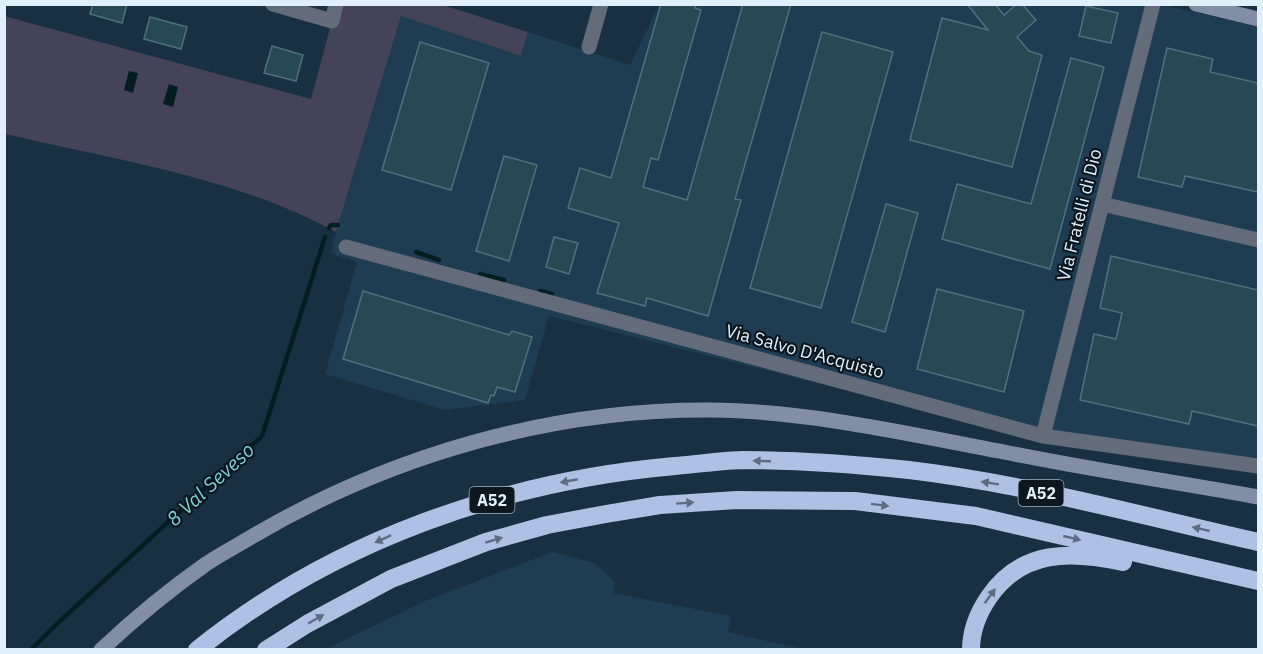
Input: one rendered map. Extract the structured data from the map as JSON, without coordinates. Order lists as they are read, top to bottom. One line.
{"streets":{"highway":["A52"],"street":["Via Fratelli di Dio","Via Salvo D'Acquisto"]},"crossings":[["Via Fratelli di Dio","Via Salvo D'Acquisto"]],"water":["8 Val Seveso"]}
